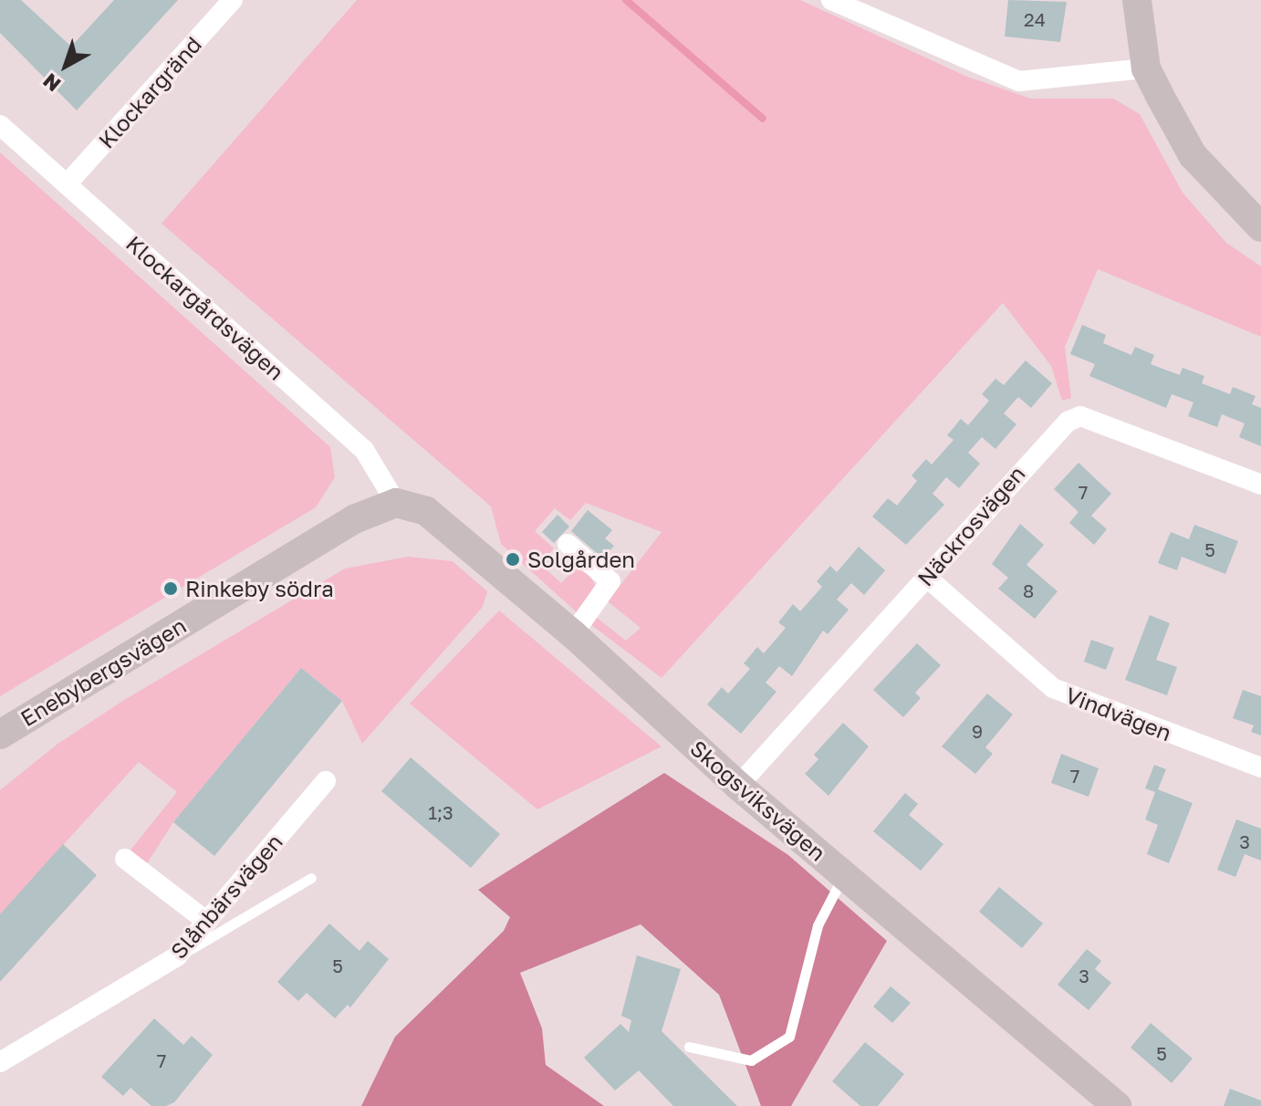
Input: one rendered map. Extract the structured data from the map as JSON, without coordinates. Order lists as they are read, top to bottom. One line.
{"streets":{"street":["Klockargränd","Klockargårdsvägen","Näckrosvägen","Enebybergsvägen","Vindvägen","Skogsviksvägen","Slånbärsvägen"]},"crossings":[["Klockargränd","Klockargårdsvägen"],["Klockargårdsvägen","Enebybergsvägen"],["Klockargårdsvägen","Skogsviksvägen"],["Näckrosvägen","Vindvägen"],["Näckrosvägen","Skogsviksvägen"],["Enebybergsvägen","Skogsviksvägen"]],"places":["Solgården","Rinkeby södra"],"house_numbers":["24","7","5","8","9","7","1;3","3","5","3","5","7"],"north":"bottom left"}
